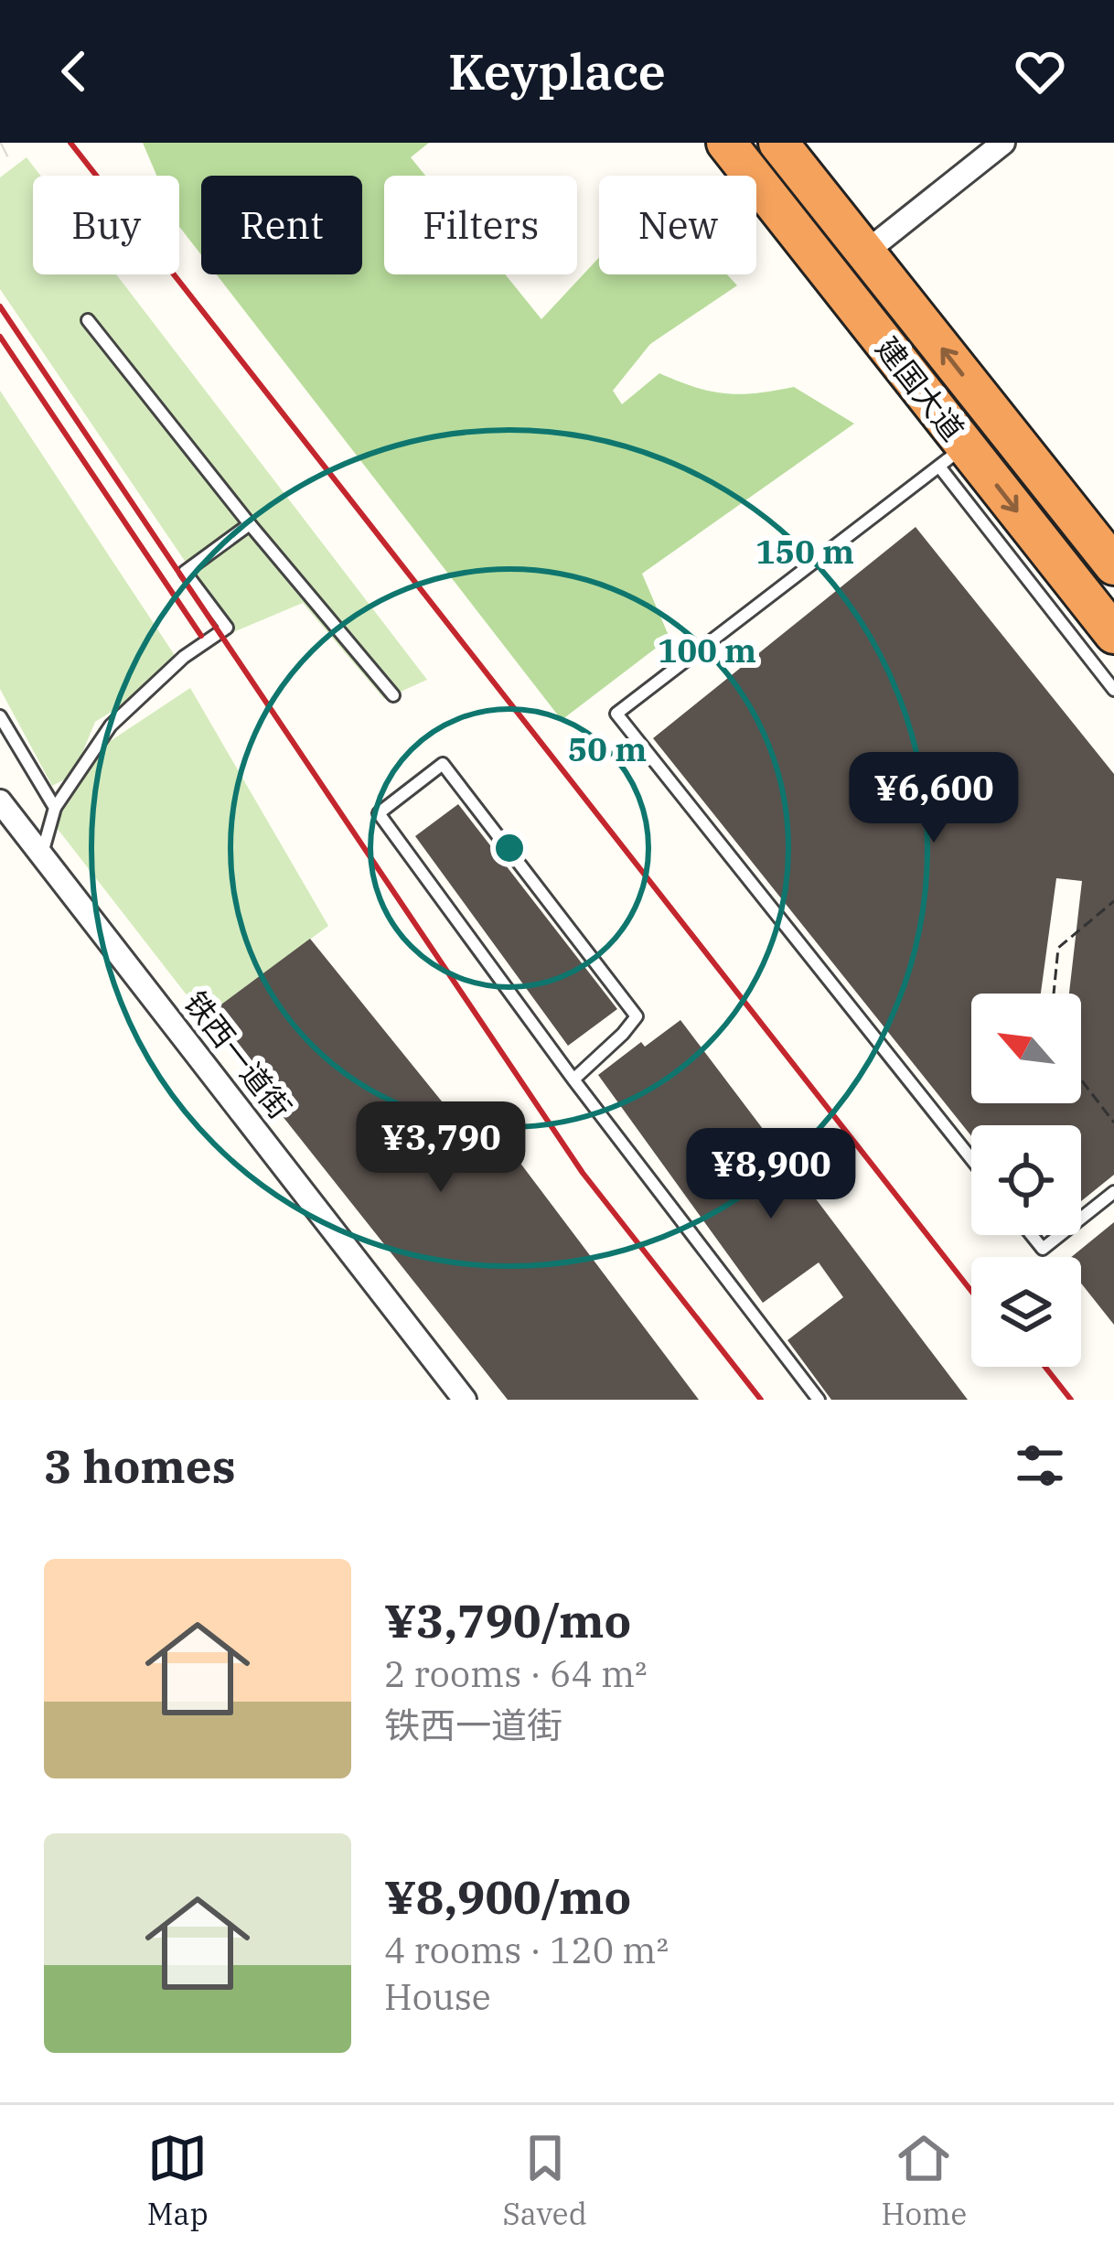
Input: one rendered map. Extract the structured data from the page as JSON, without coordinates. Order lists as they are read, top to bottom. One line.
{"streets":{"highway":["建国大道"],"street":["铁西一道街"]},"north":"top left","page":{"header":"Keyplace","chip":["Buy","Rent","Filters","New"],"price":["¥6,600","¥3,790","¥8,900"],"heading":"3 homes","list":[{"name":"¥3,790/mo","note":"2 rooms · 64 m² · 铁西一道街"},{"name":"¥8,900/mo","note":"4 rooms · 120 m² · House"}],"tabs":["Map","Saved","Home"]},"rings":["150 m","100 m","50 m"]}
